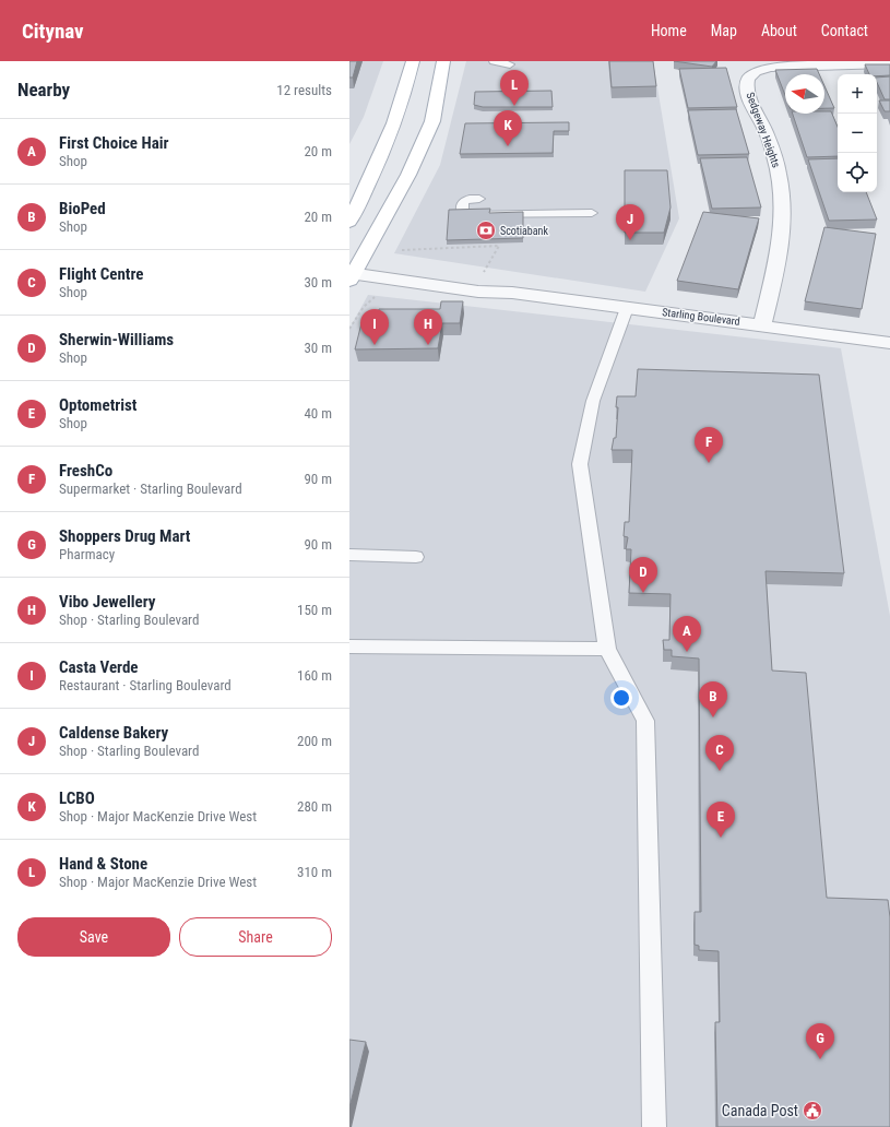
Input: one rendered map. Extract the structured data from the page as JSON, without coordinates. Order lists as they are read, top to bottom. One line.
{"streets":{"street":["Sedgeway Heights","Starling Boulevard"]},"crossings":[["Sedgeway Heights","Starling Boulevard"]],"places":{"bank":["Scotiabank"],"public building":["Canada Post"]},"north":"left","page":{"header":"Citynav","nav":["Home","Map","About","Contact"],"heading":["Nearby","12 results"],"pins":["L","K","J","H","I","F","D","A","B","C","E","G"],"map_buttons":["+","−"],"list":[{"mark":"A","name":"First Choice Hair","note":"Shop","value":"20 m"},{"mark":"B","name":"BioPed","note":"Shop","value":"20 m"},{"mark":"C","name":"Flight Centre","note":"Shop","value":"30 m"},{"mark":"D","name":"Sherwin-Williams","note":"Shop","value":"30 m"},{"mark":"E","name":"Optometrist","note":"Shop","value":"40 m"},{"mark":"F","name":"FreshCo","note":"Supermarket · Starling Boulevard","value":"90 m"},{"mark":"G","name":"Shoppers Drug Mart","note":"Pharmacy","value":"90 m"},{"mark":"H","name":"Vibo Jewellery","note":"Shop · Starling Boulevard","value":"150 m"},{"mark":"I","name":"Casta Verde","note":"Restaurant · Starling Boulevard","value":"160 m"},{"mark":"J","name":"Caldense Bakery","note":"Shop · Starling Boulevard","value":"200 m"},{"mark":"K","name":"LCBO","note":"Shop · Major MacKenzie Drive West","value":"280 m"},{"mark":"L","name":"Hand & Stone","note":"Shop · Major MacKenzie Drive West","value":"310 m"}],"buttons":["Save","Share"]}}
